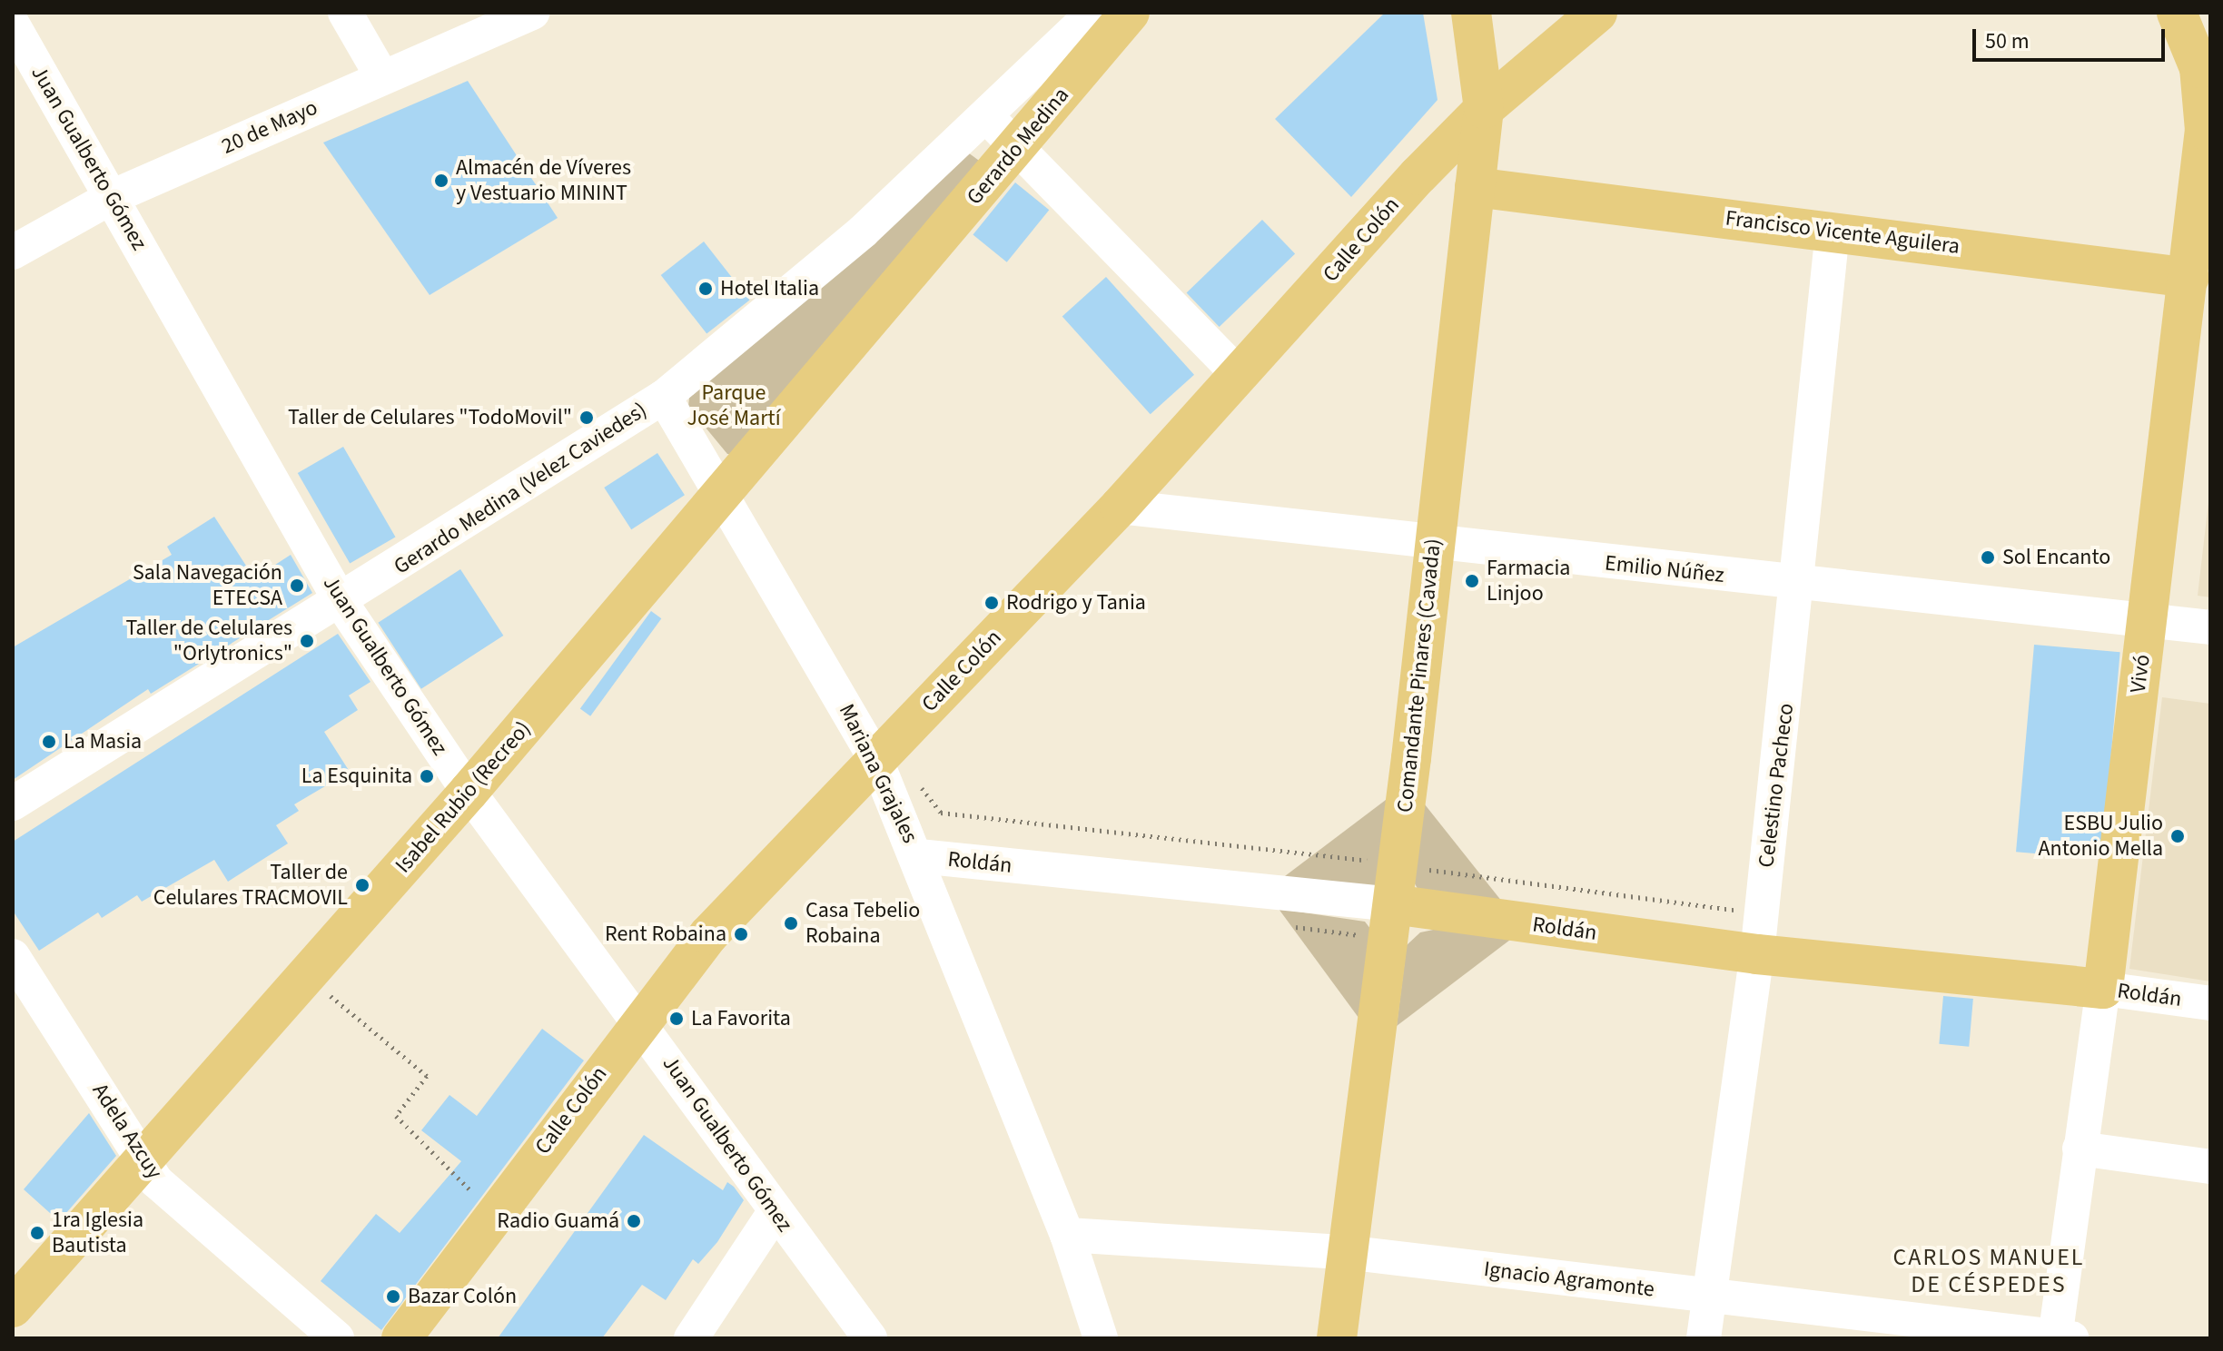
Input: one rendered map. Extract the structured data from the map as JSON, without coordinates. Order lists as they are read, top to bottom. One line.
{"streets":{"main road":["Gerardo Medina","Francisco Vicente Aguilera","Calle Colón","Vivó","Comandante Pinares (Cavada)","Isabel Rubio (Recreo)","Roldán"],"street":["20 de Mayo","Juan Gualberto Gómez","Gerardo Medina (Velez Caviedes)","Emilio Núñez","Mariana Grajales","Celestino Pacheco","Adela Azcuy","Ignacio Agramonte"]},"crossings":[["20 de Mayo","Juan Gualberto Gómez"],["Gerardo Medina","Gerardo Medina (Velez Caviedes)"],["Gerardo Medina","Isabel Rubio (Recreo)"],["Juan Gualberto Gómez","Calle Colón"],["Juan Gualberto Gómez","Gerardo Medina (Velez Caviedes)"],["Juan Gualberto Gómez","Isabel Rubio (Recreo)"],["Francisco Vicente Aguilera","Vivó"],["Francisco Vicente Aguilera","Comandante Pinares (Cavada)"],["Francisco Vicente Aguilera","Celestino Pacheco"],["Calle Colón","Emilio Núñez"],["Calle Colón","Comandante Pinares (Cavada)"],["Calle Colón","Mariana Grajales"],["Gerardo Medina (Velez Caviedes)","Mariana Grajales"],["Emilio Núñez","Vivó"],["Emilio Núñez","Comandante Pinares (Cavada)"],["Emilio Núñez","Celestino Pacheco"],["Vivó","Roldán"],["Vivó","Ignacio Agramonte"],["Comandante Pinares (Cavada)","Roldán"],["Comandante Pinares (Cavada)","Ignacio Agramonte"],["Mariana Grajales","Isabel Rubio (Recreo)"],["Mariana Grajales","Roldán"],["Mariana Grajales","Ignacio Agramonte"],["Celestino Pacheco","Roldán"],["Celestino Pacheco","Ignacio Agramonte"],["Isabel Rubio (Recreo)","Adela Azcuy"]],"districts":["CARLOS MANUEL DE CÉSPEDES"],"parks":["Parque José Martí"],"places":["Almacén de Víveres y Vestuario MININT","Hotel Italia","Taller de Celulares \"TodoMovil\"","Sol Encanto","Farmacia Linjoo","Sala Navegación ETECSA","Rodrigo y Tania","Taller de Celulares \"Orlytronics\"","La Masia","La Esquinita","ESBU Julio Antonio Mella","Taller de Celulares TRACMOVIL","Casa Tebelio Robaina","Rent Robaina","La Favorita","Radio Guamá","1ra Iglesia Bautista","Bazar Colón"],"scale_bar":"50 m"}
